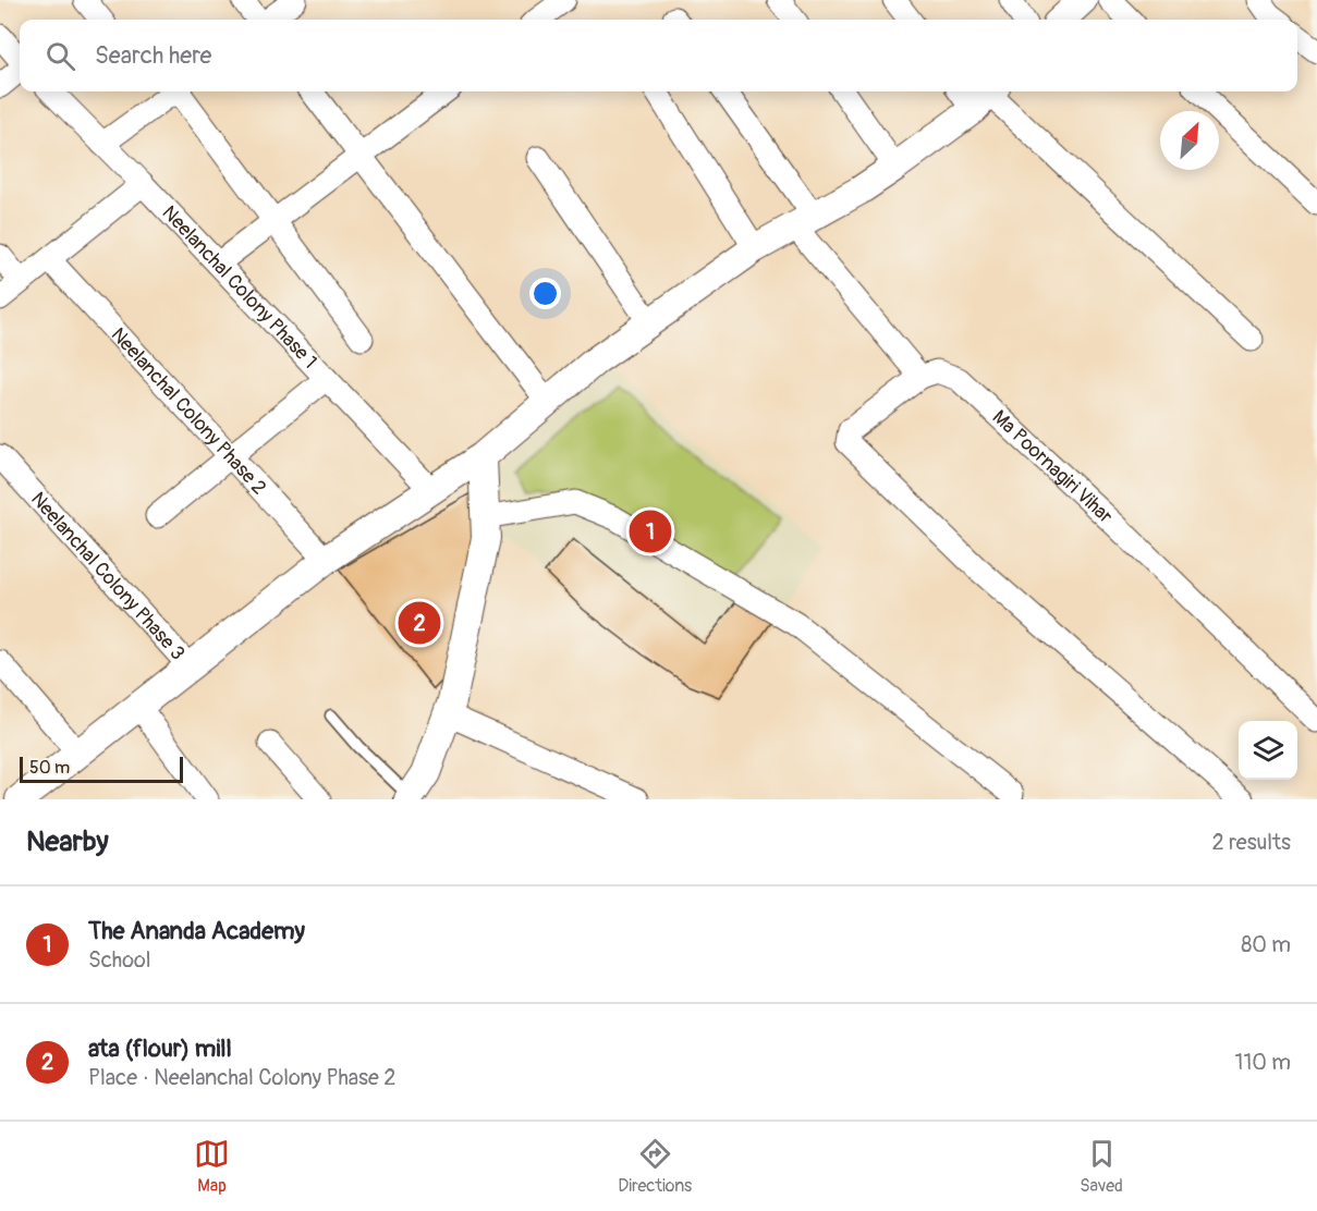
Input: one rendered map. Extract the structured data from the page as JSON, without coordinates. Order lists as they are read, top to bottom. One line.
{"streets":{"street":["Neelanchal Colony Phase 1","Neelanchal Colony Phase 2","Ma Poornagiri Vihar","Neelanchal Colony Phase 3"]},"scale_bar":"50 m","north":"top right","page":{"search":"Search here","pins":["1","2"],"scale":"50 m","heading":["Nearby","2 results"],"list":[{"mark":"1","name":"The Ananda Academy","note":"School","value":"80 m"},{"mark":"2","name":"ata (flour) mill","note":"Place · Neelanchal Colony Phase 2","value":"110 m"}],"nav":["Map","Directions","Saved"]}}
